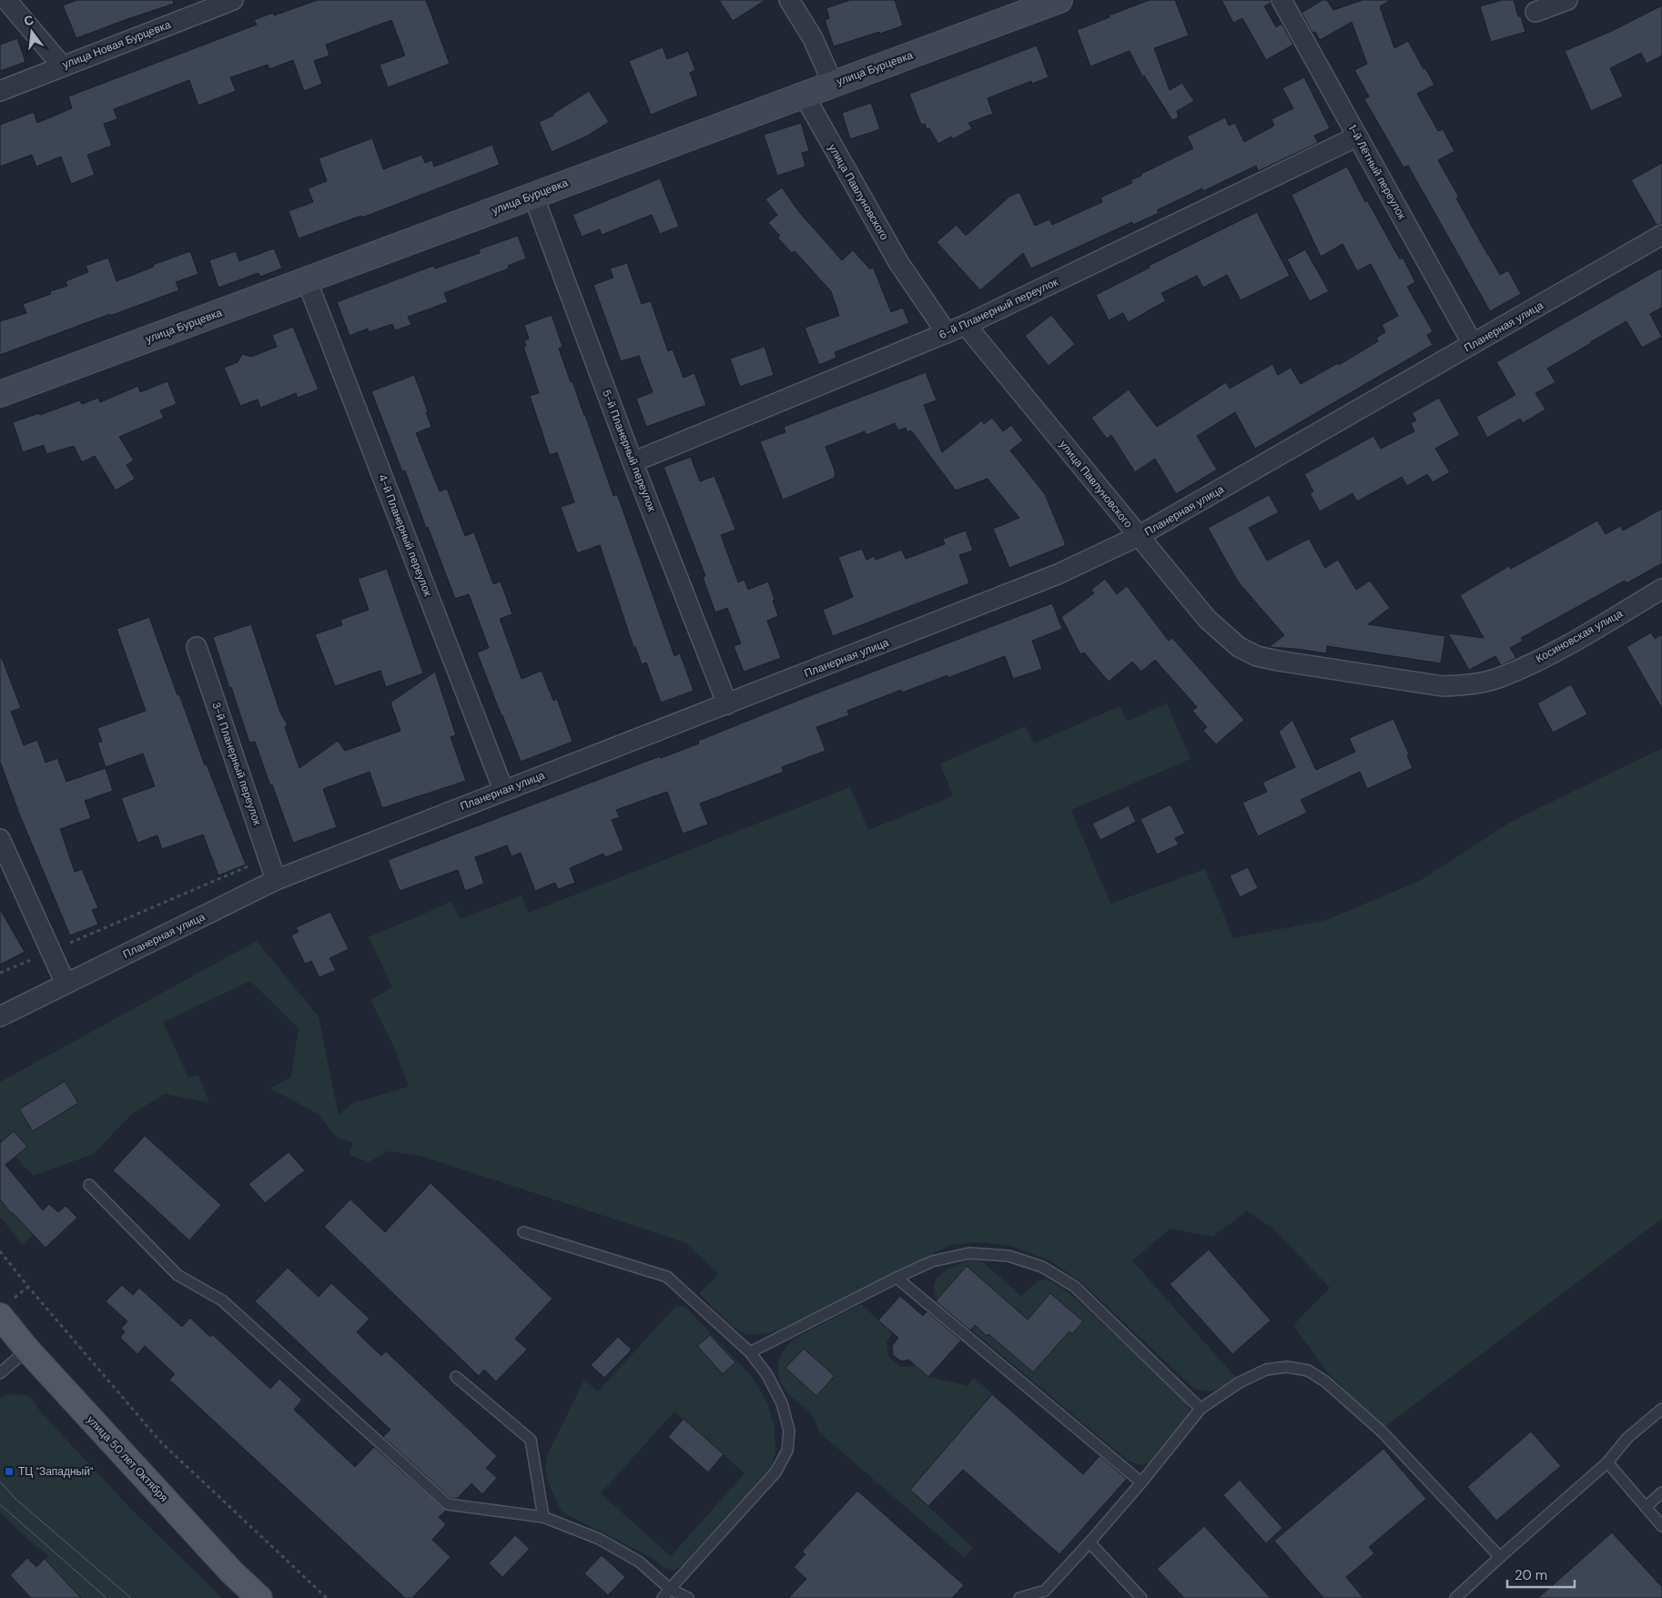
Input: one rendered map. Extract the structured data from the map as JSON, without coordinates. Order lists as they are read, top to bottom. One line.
{"streets":{"main road":["улица 50 лет Октября"],"street":["улица Новая Бурцевка","улица Бурцевка","1-й Лётный переулок","улица Павлуновского","6-й Планерный переулок","Планерная улица","5-й Планерный переулок","4-й Планерный переулок","Косиновская улица","3-й Планерный переулок"]},"crossings":[["улица Бурцевка","улица Павлуновского"],["улица Бурцевка","5-й Планерный переулок"],["улица Бурцевка","4-й Планерный переулок"],["1-й Лётный переулок","6-й Планерный переулок"],["1-й Лётный переулок","Планерная улица"],["улица Павлуновского","6-й Планерный переулок"],["улица Павлуновского","Планерная улица"],["улица Павлуновского","Косиновская улица"],["6-й Планерный переулок","5-й Планерный переулок"],["Планерная улица","5-й Планерный переулок"],["Планерная улица","4-й Планерный переулок"],["Планерная улица","3-й Планерный переулок"]],"places":{"transit":["ТЦ \"Западный\""]},"scale_bar":"20 m","north":"top"}
